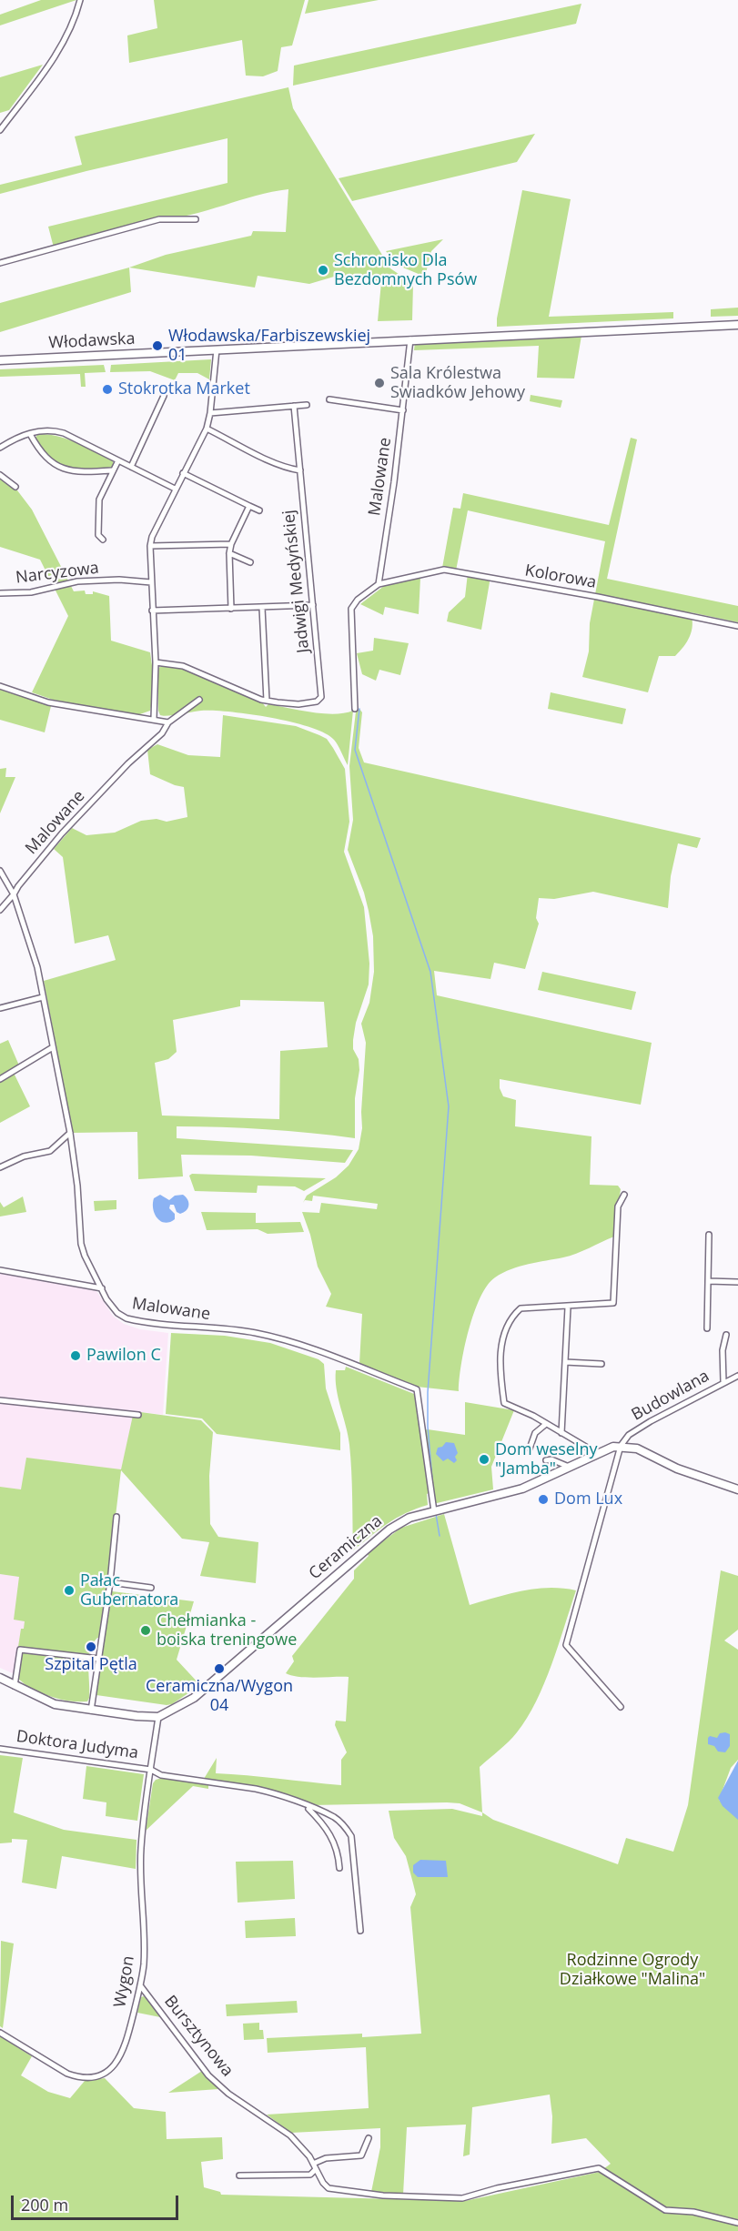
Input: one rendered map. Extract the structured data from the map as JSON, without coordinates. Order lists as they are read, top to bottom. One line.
{"streets":{"street":["Włodawska","Malowane","Narcyzowa","Kolorowa","Jadwigi Medyńskiej","Budowlana","Ceramiczna","Doktora Judyma","Wygon","Bursztynowa"]},"crossings":[["Włodawska","Malowane"],["Malowane","Kolorowa"],["Malowane","Ceramiczna"],["Budowlana","Ceramiczna"],["Ceramiczna","Wygon"],["Doktora Judyma","Wygon"],["Wygon","Bursztynowa"]],"parks":["Rodzinne Ogrody Działkowe \"Malina\""],"places":["Schronisko Dla Bezdomnych Psów","Włodawska/Farbiszewskiej 01","Sala Królestwa Swiadków Jehowy","Stokrotka Market","Pawilon C","Dom weselny \"Jamba\"","Dom Lux","Pałac Gubernatora","Chełmianka - boiska treningowe","Szpital Pętla","Ceramiczna/Wygon 04"],"scale_bar":"200 m"}
